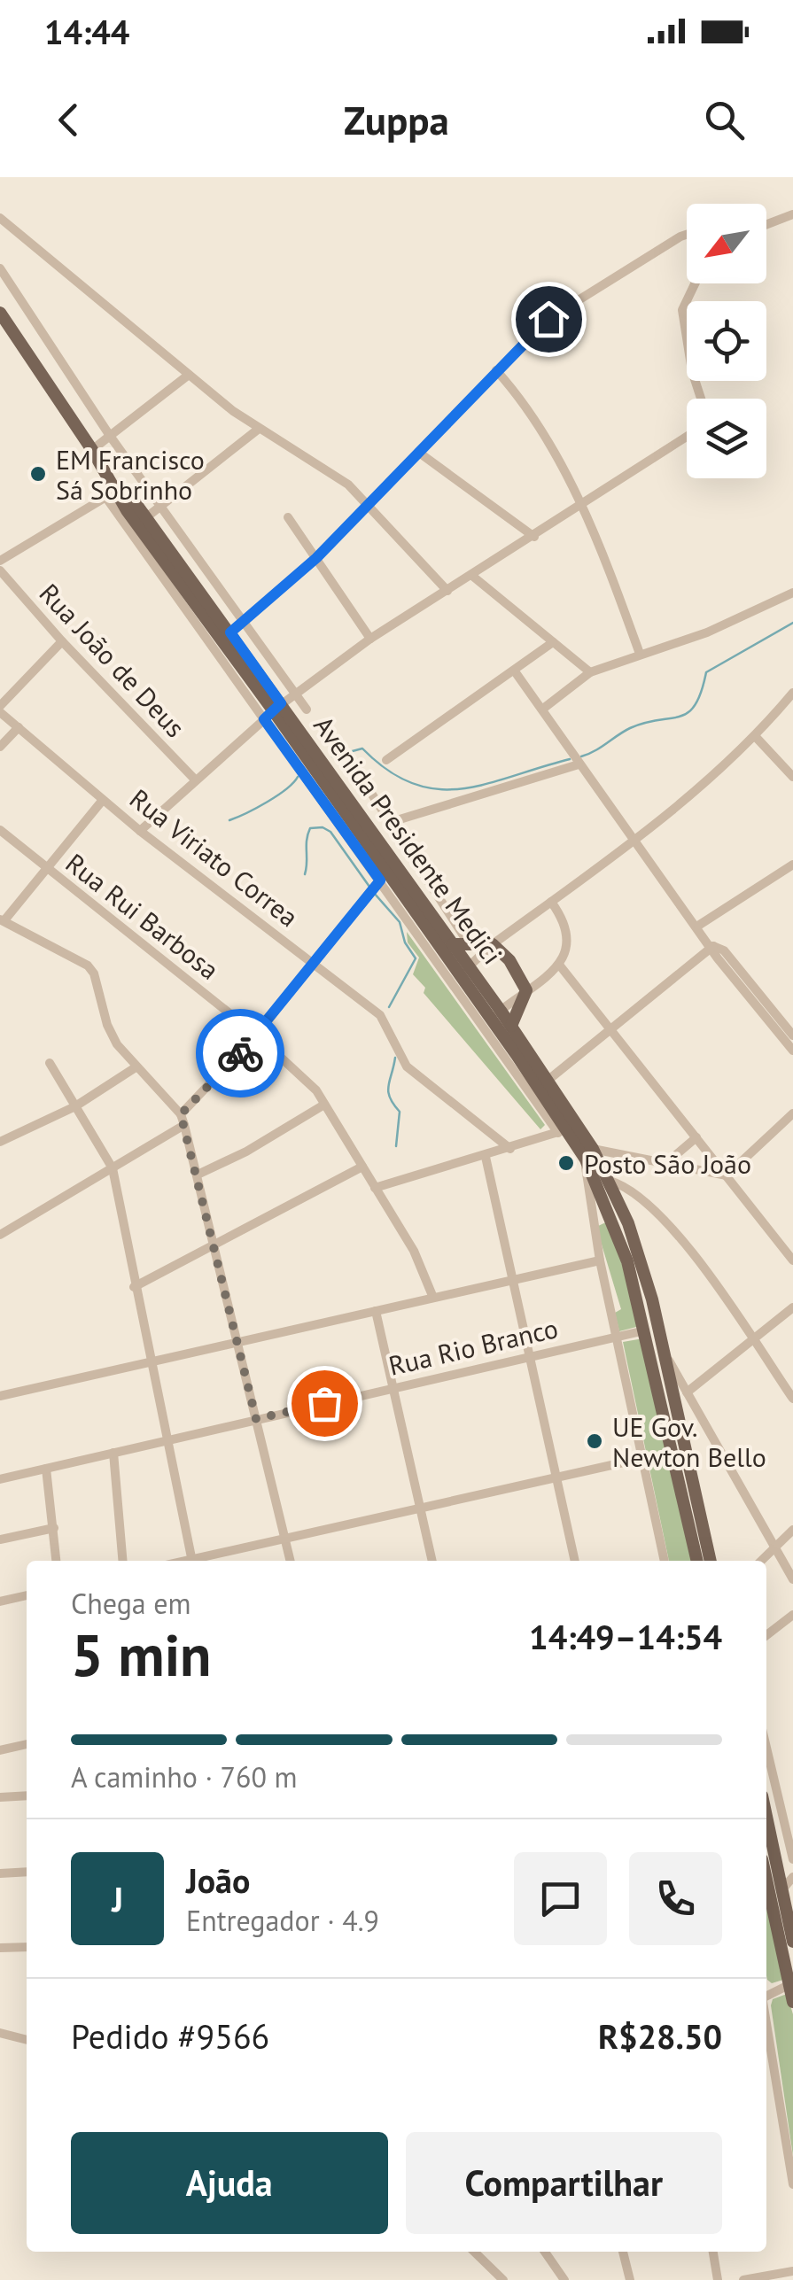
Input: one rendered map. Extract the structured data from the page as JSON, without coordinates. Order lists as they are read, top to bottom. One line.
{"streets":{"main road":["Avenida Presidente Medici"],"street":["Rua João de Deus","Rua Viriato Correa","Rua Rui Barbosa","Rua Rio Branco"]},"crossings":[["Avenida Presidente Medici","Rua Rio Branco"]],"places":["EM Francisco Sá Sobrinho","Posto São João","UE Gov. Newton Bello"],"north":"bottom left","page":{"status":"14:44","header":"Zuppa","heading":["5 min","Chega em","14:49–14:54"],"panel":["João","Entregador · 4.9","Pedido #9566","R$28.50"],"bar":"A caminho · 760 m","round":"J","buttons":["Ajuda","Compartilhar"]}}
